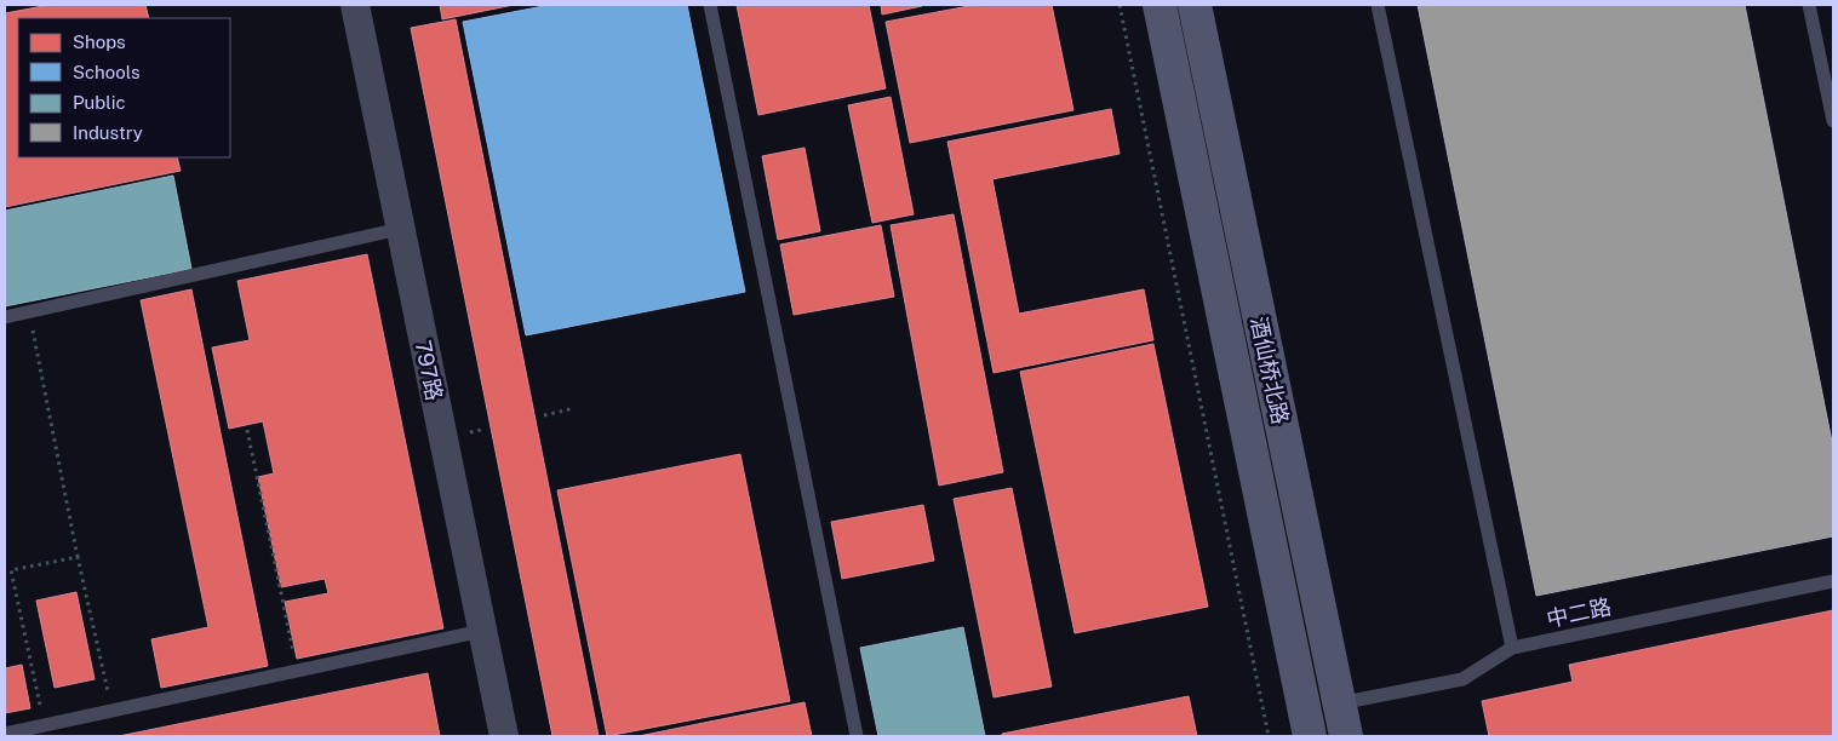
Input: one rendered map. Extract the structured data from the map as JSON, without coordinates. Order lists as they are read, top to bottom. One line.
{"streets":{"street":["797路","酒仙桥北路"],"lane":["中二路"]},"crossings":[["酒仙桥北路","中二路"]],"legend":["Shops","Schools","Public","Industry"]}
